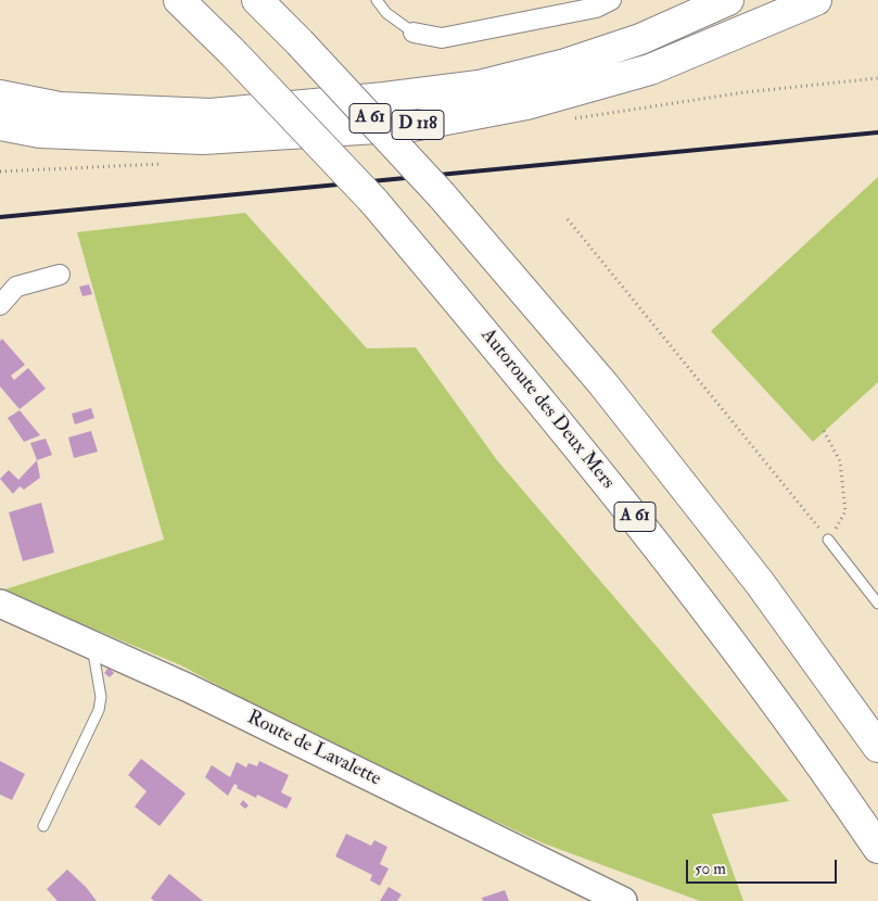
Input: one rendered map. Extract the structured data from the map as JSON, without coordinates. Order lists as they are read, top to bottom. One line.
{"streets":{"main road":["A 61","D 118","Autoroute des Deux Mers","Route de Lavalette"]},"scale_bar":"50 m"}
